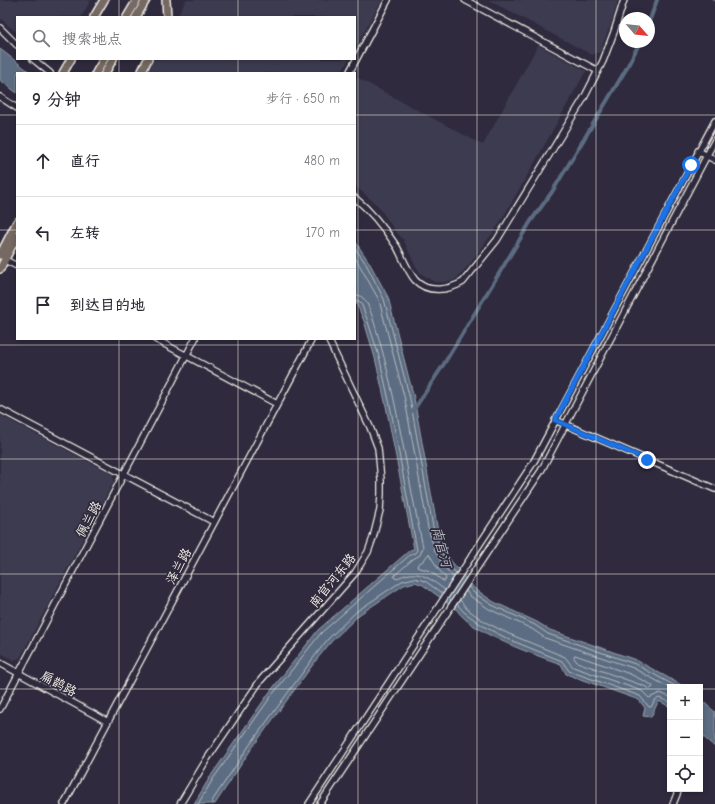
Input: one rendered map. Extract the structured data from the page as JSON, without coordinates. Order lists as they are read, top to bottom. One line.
{"streets":{"street":["佩兰路","泽兰路","南官河东路","扁鹊路"]},"crossings":[["佩兰路","扁鹊路"],["泽兰路","扁鹊路"]],"water":["南官河"],"north":"bottom right","page":{"search":"搜索地点","heading":["9 分钟","步行 · 650 m"],"list":[["直行","480 m"],["左转","170 m"],"到达目的地"],"map_buttons":["+","−"]}}
